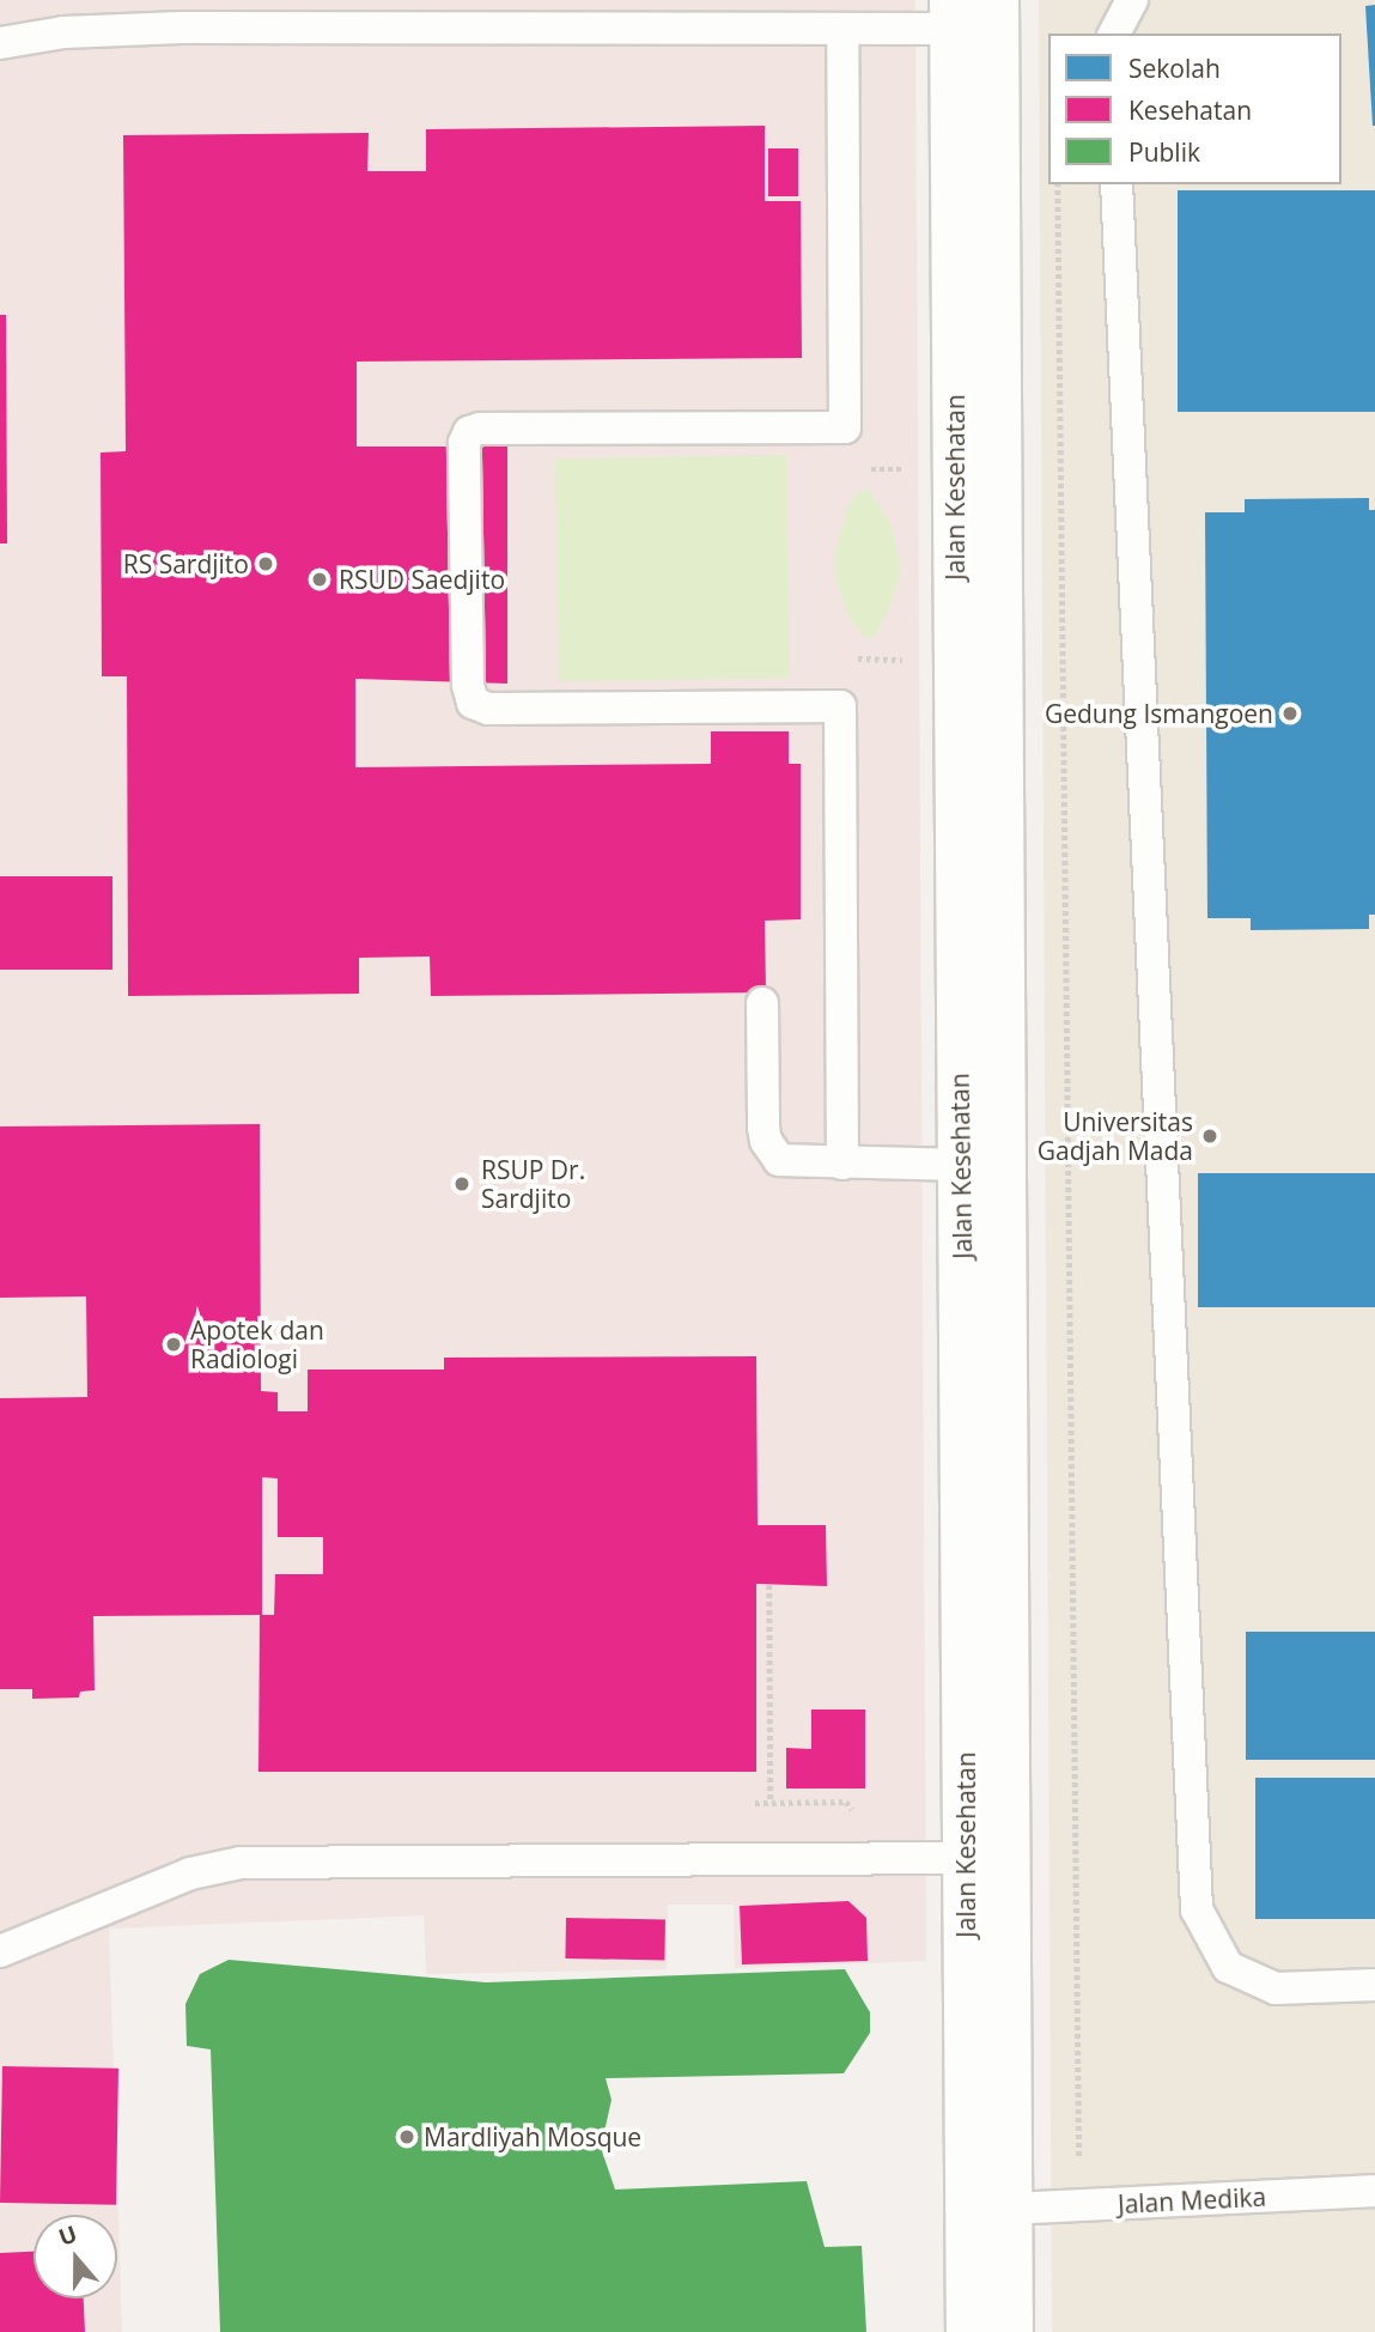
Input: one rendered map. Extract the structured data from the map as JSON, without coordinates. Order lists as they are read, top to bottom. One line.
{"streets":{"street":["Jalan Kesehatan"],"lane":["Jalan Medika"]},"crossings":[["Jalan Kesehatan","Jalan Medika"]],"places":["RS Sardjito","RSUD Saedjito","Gedung Ismangoen","Universitas Gadjah Mada","RSUP Dr. Sardjito","Apotek dan Radiologi","Mardliyah Mosque"],"legend":["Sekolah","Kesehatan","Publik"],"north":"top"}
